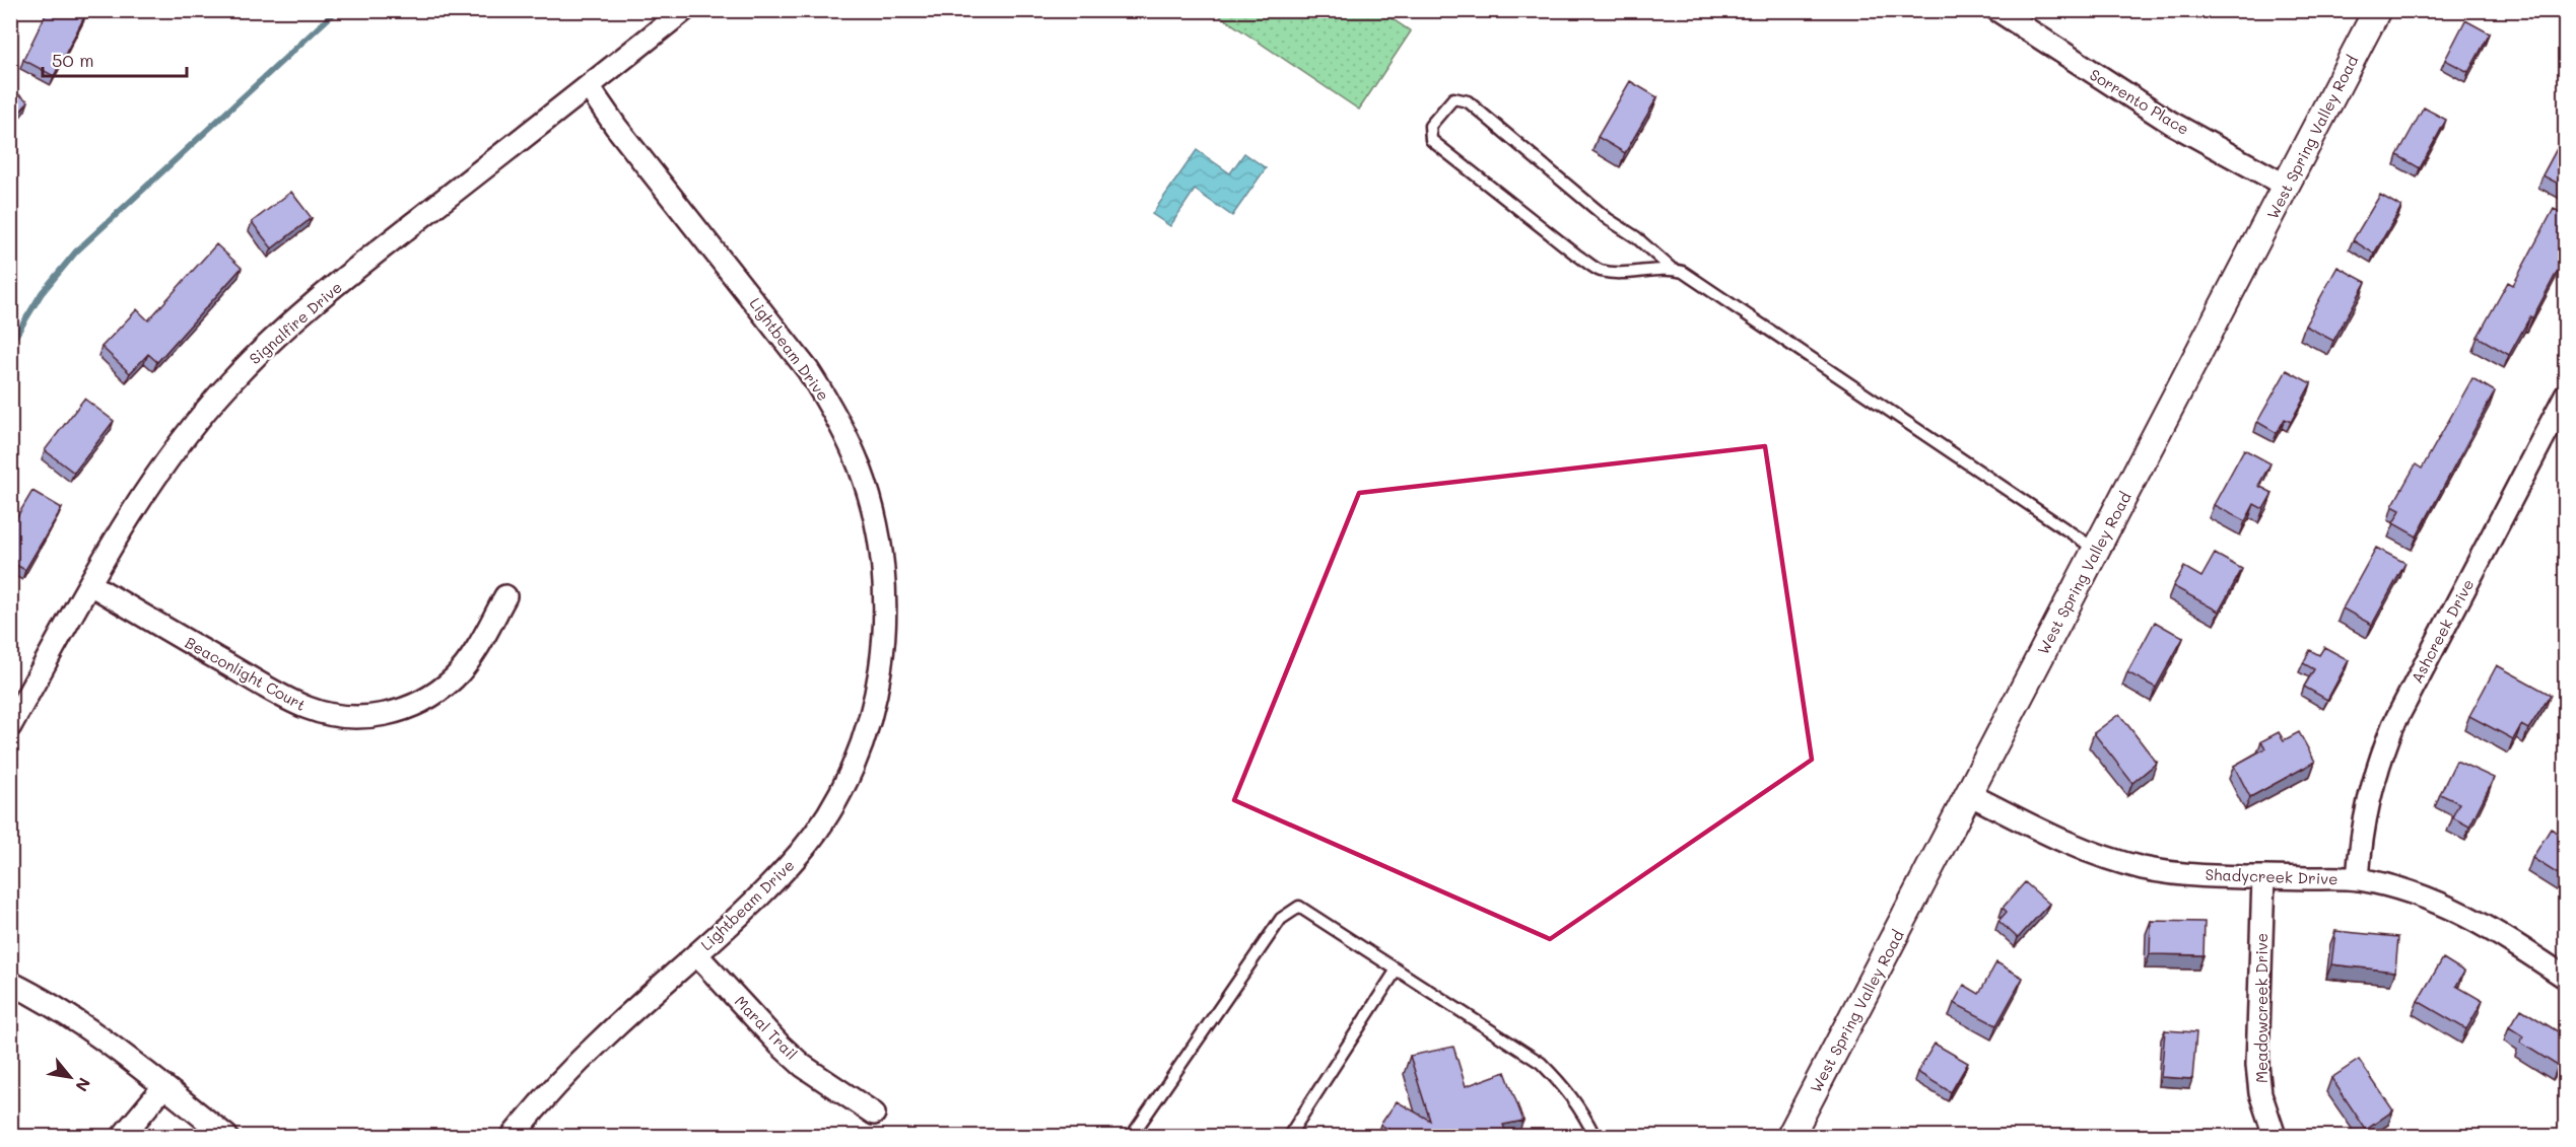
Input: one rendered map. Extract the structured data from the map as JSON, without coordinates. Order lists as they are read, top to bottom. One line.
{"streets":{"street":["Sorrento Place","West Spring Valley Road","Signalfire Drive","Lightbeam Drive","Ashcreek Drive","Beaconlight Court","Shadycreek Drive","Meadowcreek Drive","Maral Trail"]},"crossings":[["Sorrento Place","West Spring Valley Road"],["West Spring Valley Road","Shadycreek Drive"],["Signalfire Drive","Lightbeam Drive"],["Signalfire Drive","Beaconlight Court"],["Lightbeam Drive","Maral Trail"],["Ashcreek Drive","Shadycreek Drive"],["Shadycreek Drive","Meadowcreek Drive"]],"scale_bar":"50 m","north":"bottom right"}
